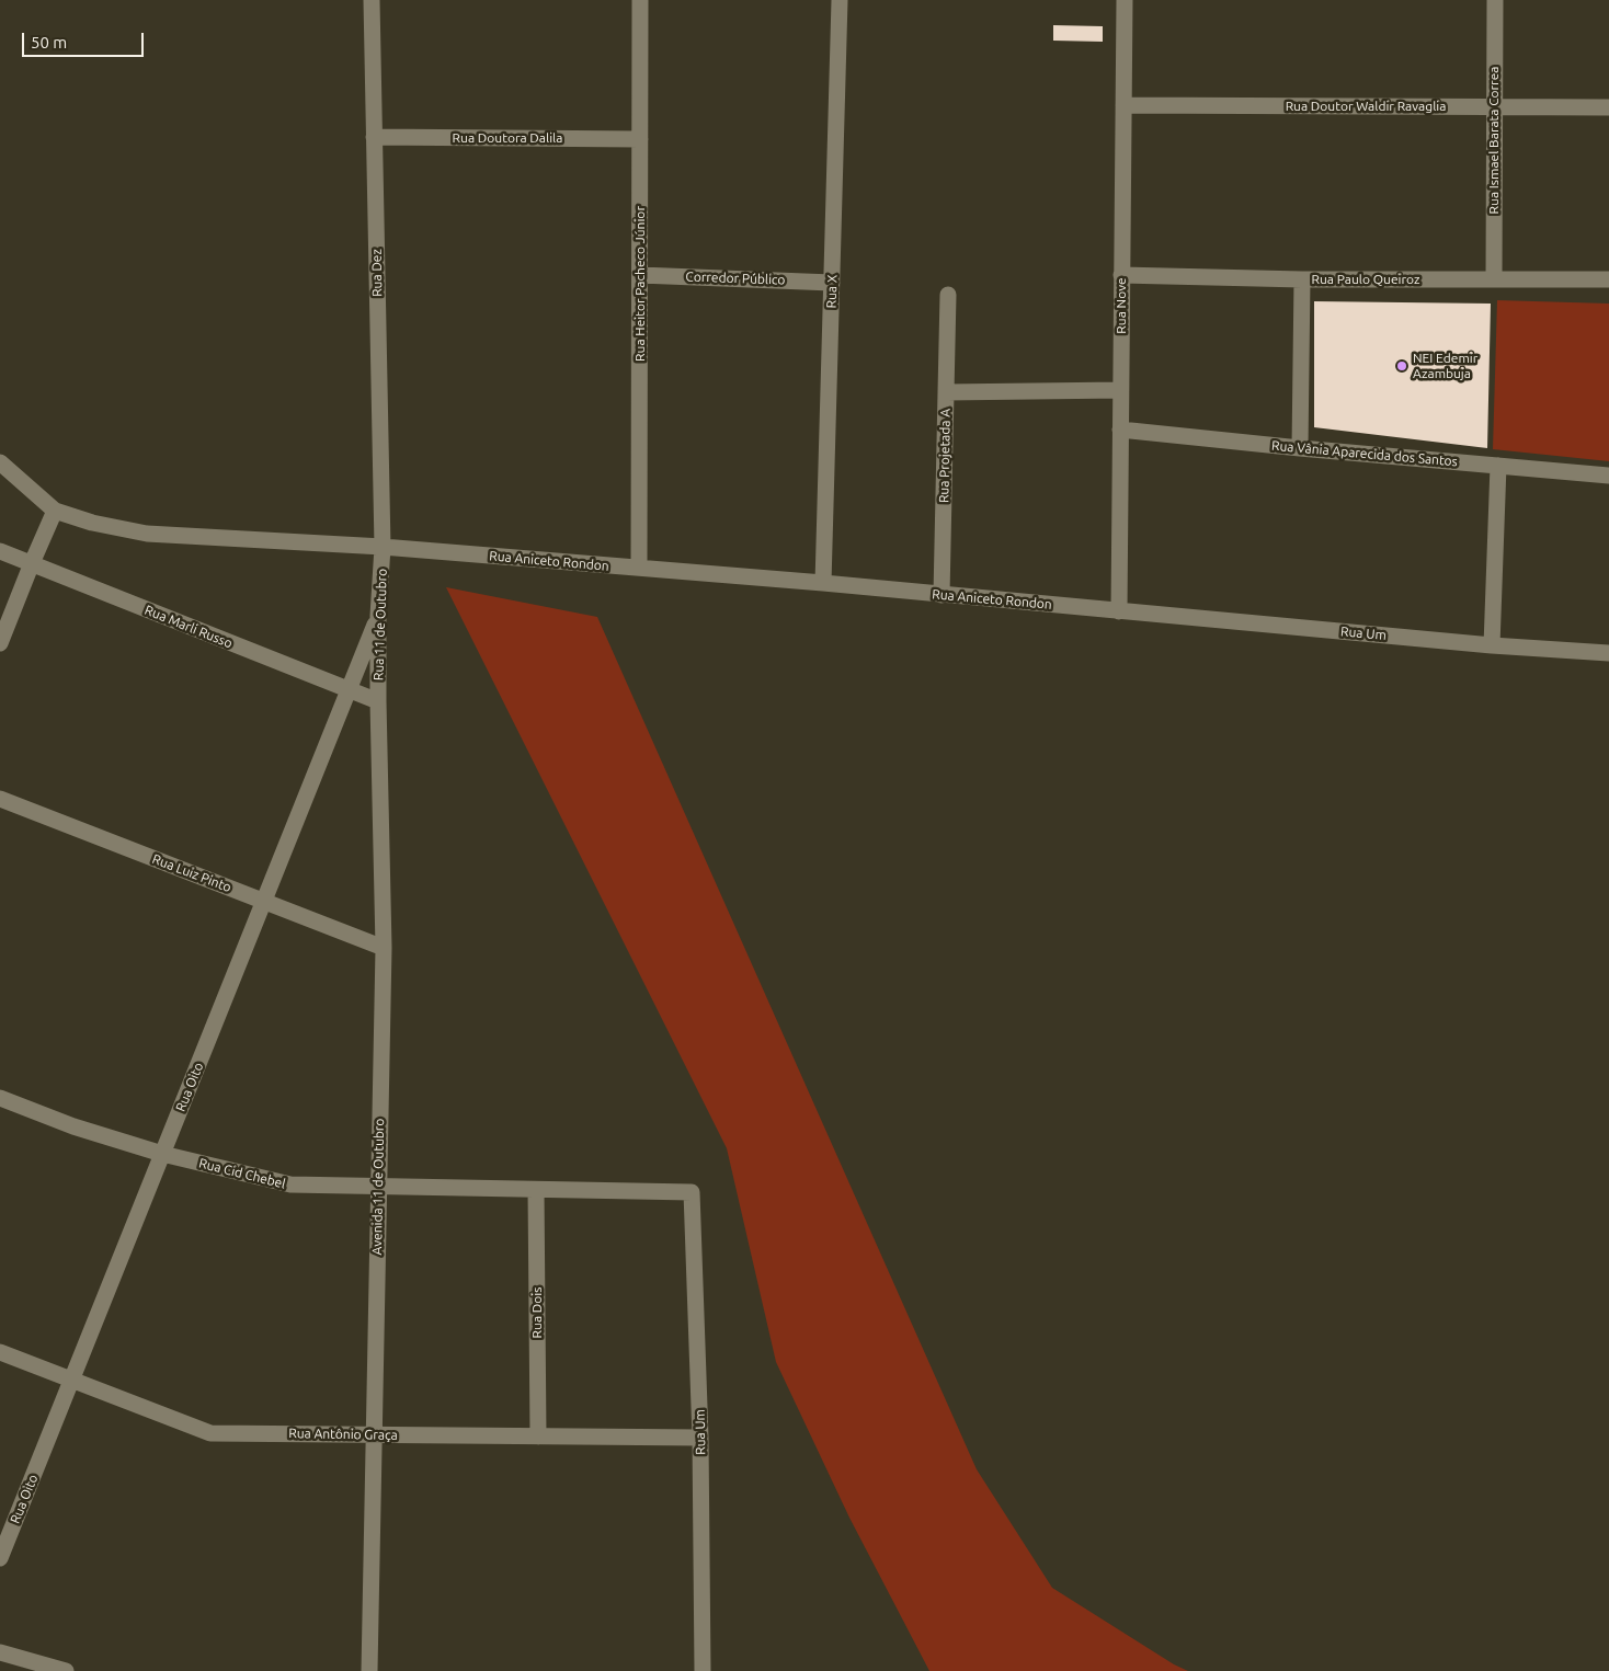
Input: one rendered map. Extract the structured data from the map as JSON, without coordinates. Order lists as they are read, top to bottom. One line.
{"streets":{"street":["Rua Doutor Waldir Ravaglia","Rua Doutora Dalila","Rua Ismael Barata Correa","Rua Dez","Corredor Público","Rua Paulo Queiroz","Rua Heitor Pacheco Júnior","Rua X","Rua Nove","Rua Vânia Aparecida dos Santos","Rua Projetada A","Rua Aniceto Rondon","Rua 11 de Outubro","Rua Marli Russo","Rua Um","Rua Luiz Pinto","Rua Oito","Rua Cid Chebel","Avenida 11 de Outubro","Rua Dois","Rua Antônio Graça"]},"crossings":[["Rua Doutor Waldir Ravaglia","Rua Ismael Barata Correa"],["Rua Doutor Waldir Ravaglia","Rua Nove"],["Rua Doutora Dalila","Rua Dez"],["Rua Doutora Dalila","Rua Heitor Pacheco Júnior"],["Rua Ismael Barata Correa","Rua Paulo Queiroz"],["Rua Dez","Rua Aniceto Rondon"],["Rua Dez","Rua 11 de Outubro"],["Corredor Público","Rua Heitor Pacheco Júnior"],["Corredor Público","Rua X"],["Rua Paulo Queiroz","Rua Nove"],["Rua Heitor Pacheco Júnior","Rua Aniceto Rondon"],["Rua X","Rua Aniceto Rondon"],["Rua Nove","Rua Vânia Aparecida dos Santos"],["Rua Nove","Rua Projetada A"],["Rua Nove","Rua Aniceto Rondon"],["Rua Nove","Rua Um"],["Rua Projetada A","Rua Aniceto Rondon"],["Rua Aniceto Rondon","Rua 11 de Outubro"],["Rua Aniceto Rondon","Rua Um"],["Rua 11 de Outubro","Rua Marli Russo"],["Rua 11 de Outubro","Rua Oito"],["Rua 11 de Outubro","Avenida 11 de Outubro"],["Rua Marli Russo","Rua Oito"],["Rua Marli Russo","Avenida 11 de Outubro"],["Rua Um","Rua Cid Chebel"],["Rua Um","Rua Antônio Graça"],["Rua Luiz Pinto","Rua Oito"],["Rua Luiz Pinto","Avenida 11 de Outubro"],["Rua Oito","Rua Cid Chebel"],["Rua Oito","Rua Antônio Graça"],["Rua Cid Chebel","Avenida 11 de Outubro"],["Rua Cid Chebel","Rua Dois"],["Avenida 11 de Outubro","Rua Antônio Graça"],["Rua Dois","Rua Antônio Graça"]],"places":["NEI Edemir Azambuja"],"scale_bar":"50 m"}
